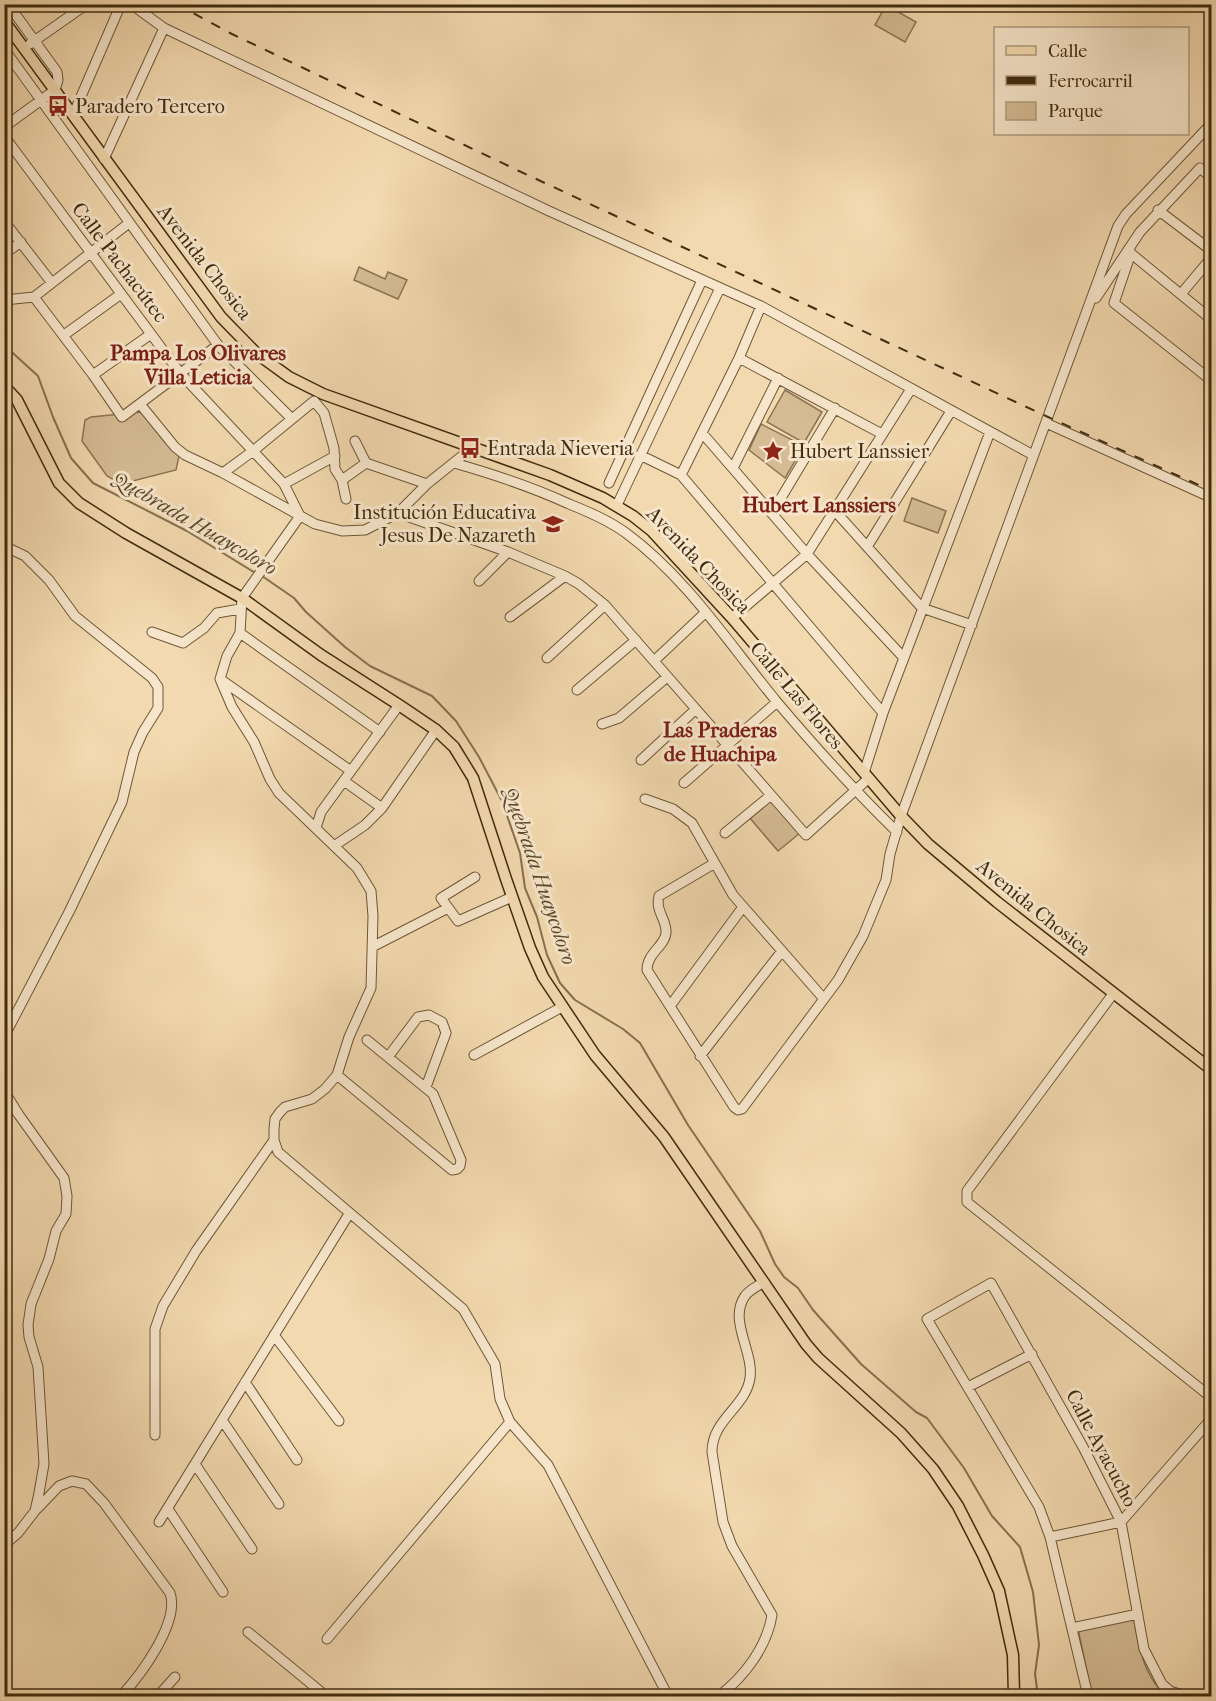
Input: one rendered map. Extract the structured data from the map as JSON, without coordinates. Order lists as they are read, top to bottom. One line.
{"streets":{"main road":["Avenida Chosica"],"street":["Calle Pachacútec","Calle Las Flores","Calle Ayacucho"]},"districts":["Pampa Los Olivares Villa Leticia","Hubert Lanssiers","Las Praderas de Huachipa"],"water":["Quebrada Huaycoloro"],"places":{"bus stop":["Paradero Tercero","Entrada Nieveria"],"place":["Hubert Lanssier"],"school or university":["Institución Educativa Jesus De Nazareth"]},"legend":["Calle","Ferrocarril","Parque"]}
